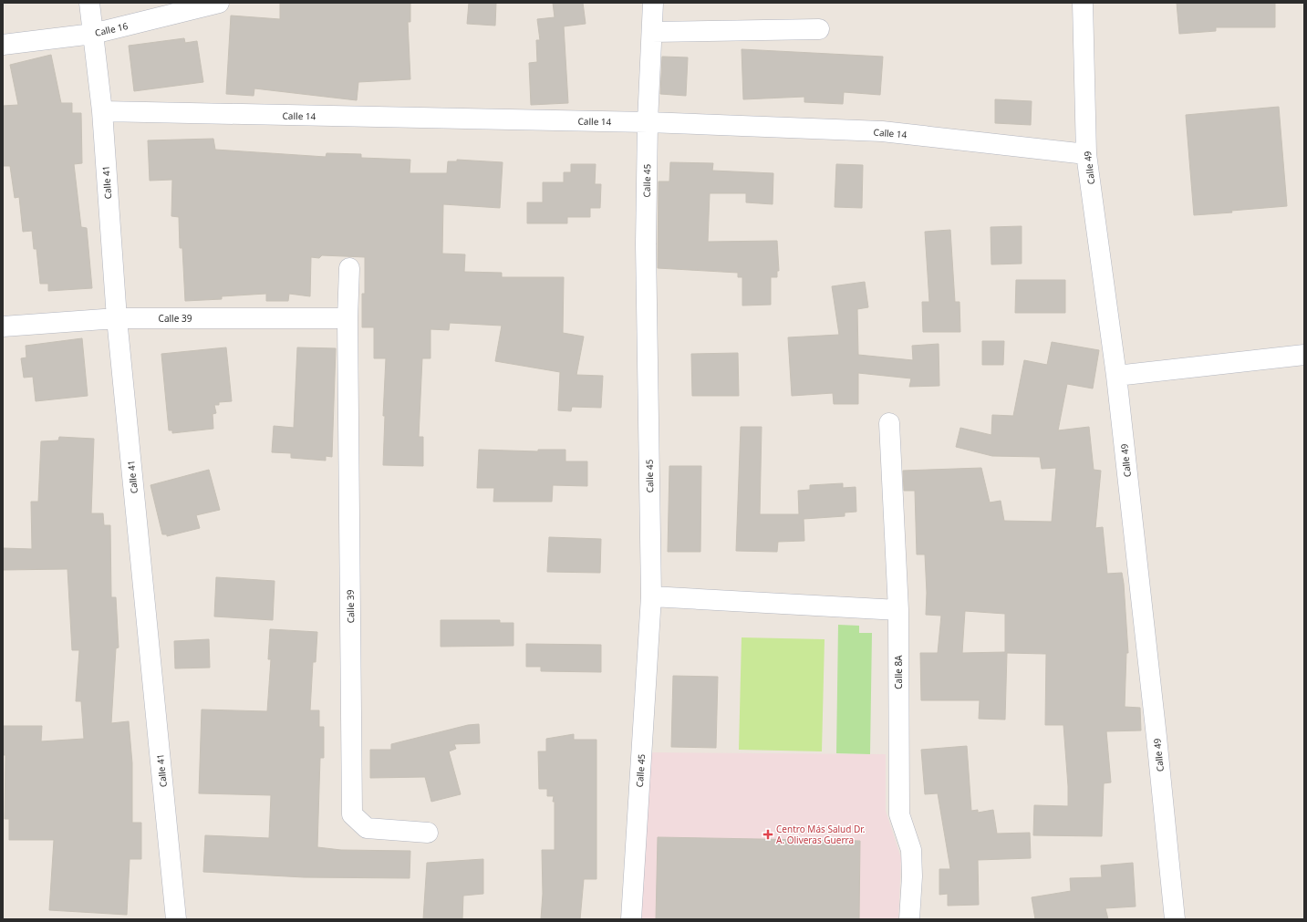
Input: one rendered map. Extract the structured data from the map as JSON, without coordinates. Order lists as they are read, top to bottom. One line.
{"streets":{"street":["Calle 16","Calle 14","Calle 49","Calle 45","Calle 41","Calle 39","Calle 8A"]},"crossings":[["Calle 16","Calle 41"],["Calle 14","Calle 49"],["Calle 14","Calle 45"],["Calle 14","Calle 41"],["Calle 41","Calle 39"]],"places":{"health":["Centro Más Salud Dr. A. Oliveras Guerra"]}}
